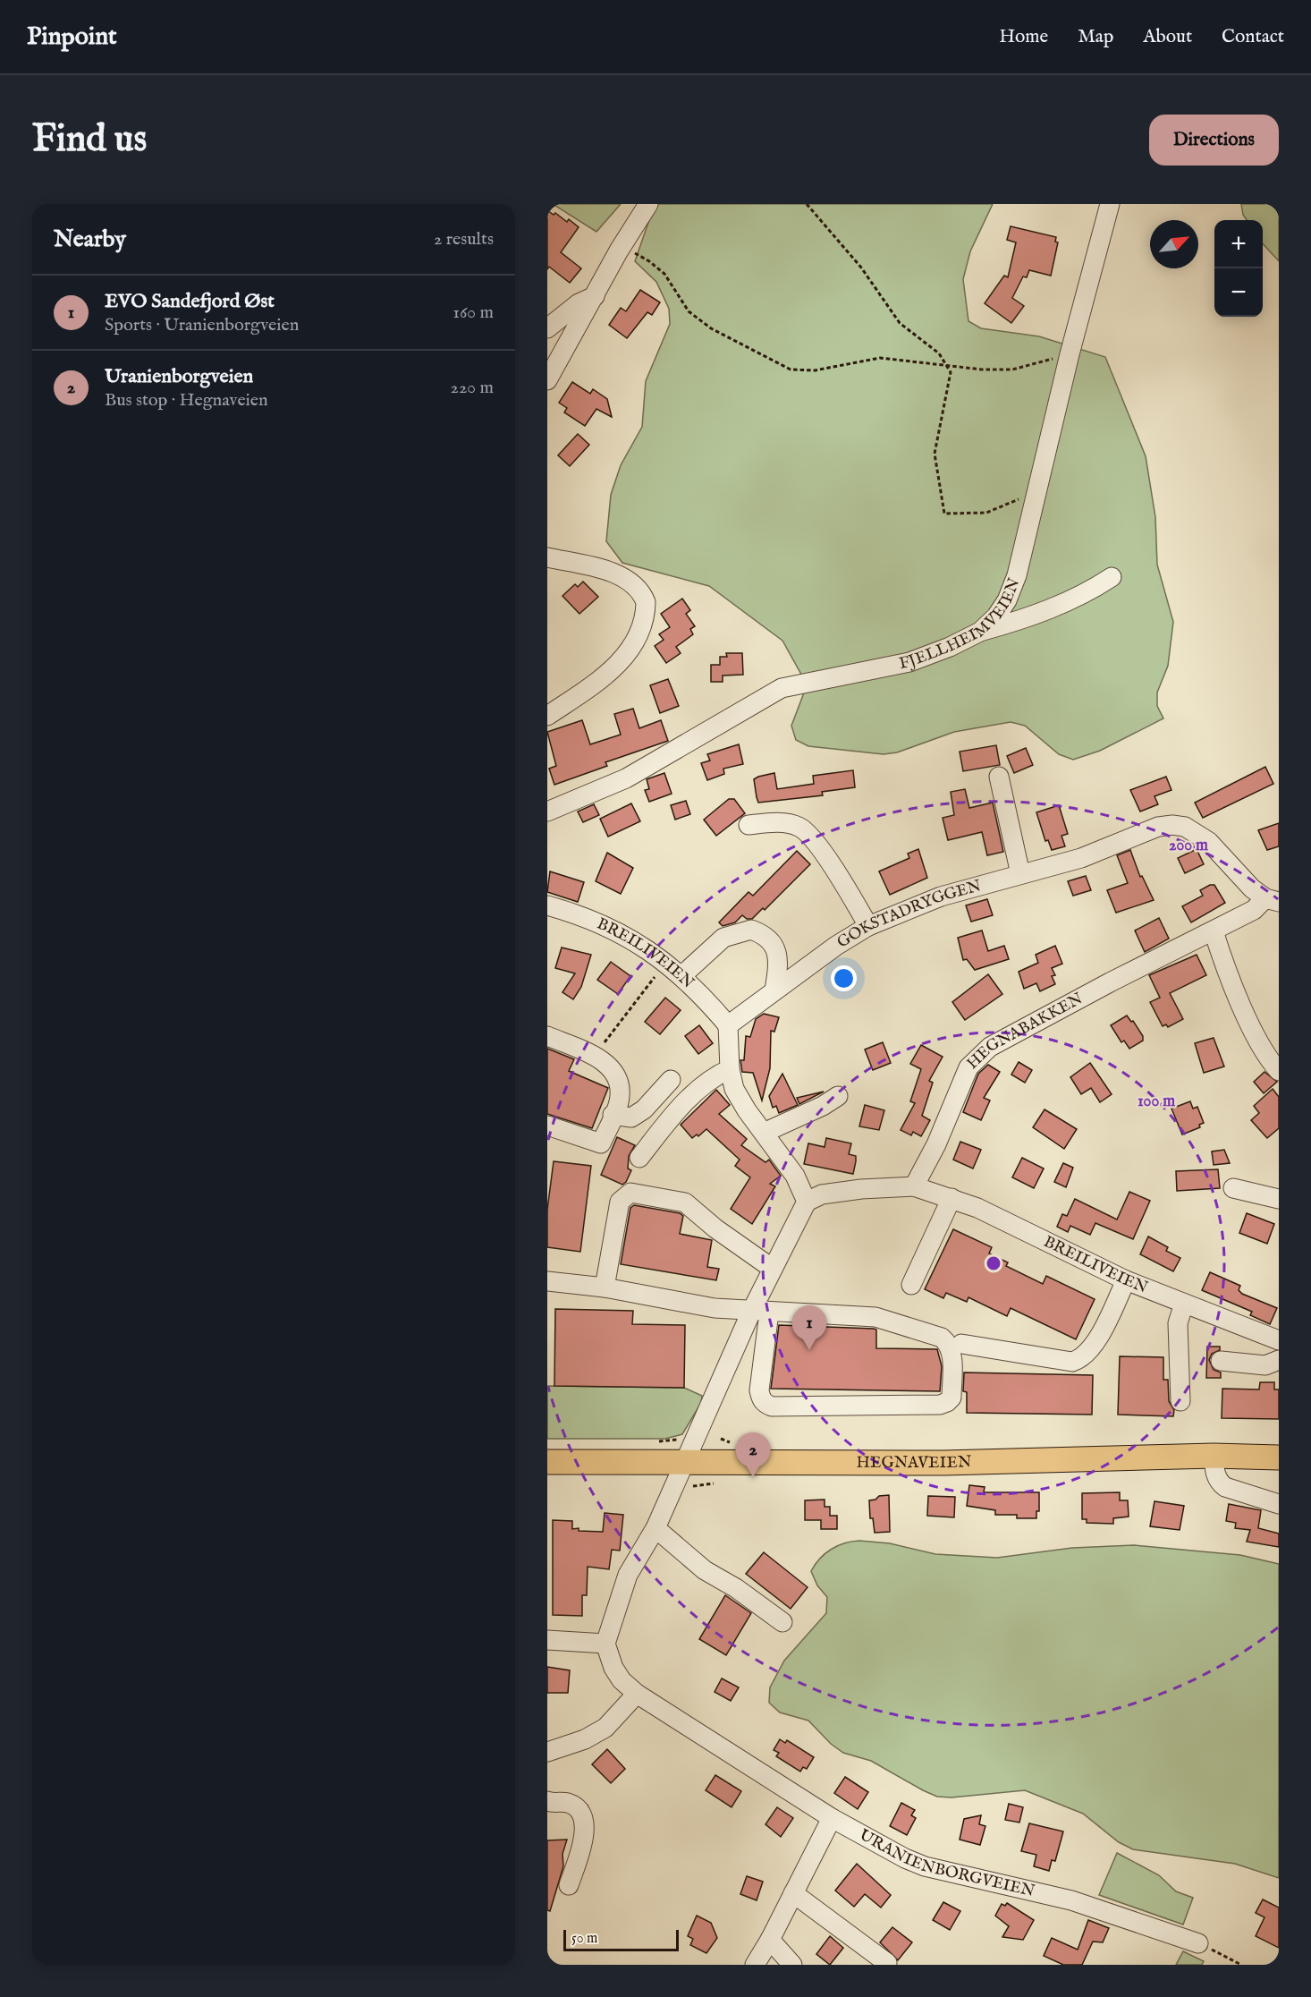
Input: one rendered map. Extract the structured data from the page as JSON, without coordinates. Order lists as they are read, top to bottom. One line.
{"streets":{"main road":["HEGNAVEIEN"],"street":["FJELLHEIMVEIEN","GOKSTADRYGGEN","BREILIVEIEN","HEGNABAKKEN","URANIENBORGVEIEN"]},"crossings":[["GOKSTADRYGGEN","BREILIVEIEN"],["GOKSTADRYGGEN","HEGNABAKKEN"],["BREILIVEIEN","HEGNABAKKEN"]],"scale_bar":"50 m","north":"top right","page":{"header":"Pinpoint","nav":["Home","Map","About","Contact"],"buttons":"Directions","title":"Find us","heading":["Nearby","2 results"],"map_buttons":["+","−"],"list":[{"mark":"1","name":"EVO Sandefjord Øst","note":"Sports · Uranienborgveien","value":"160 m"},{"mark":"2","name":"Uranienborgveien","note":"Bus stop · Hegnaveien","value":"220 m"}],"pins":["1","2"],"scale":"50 m"},"rings":["200 m","100 m"]}
